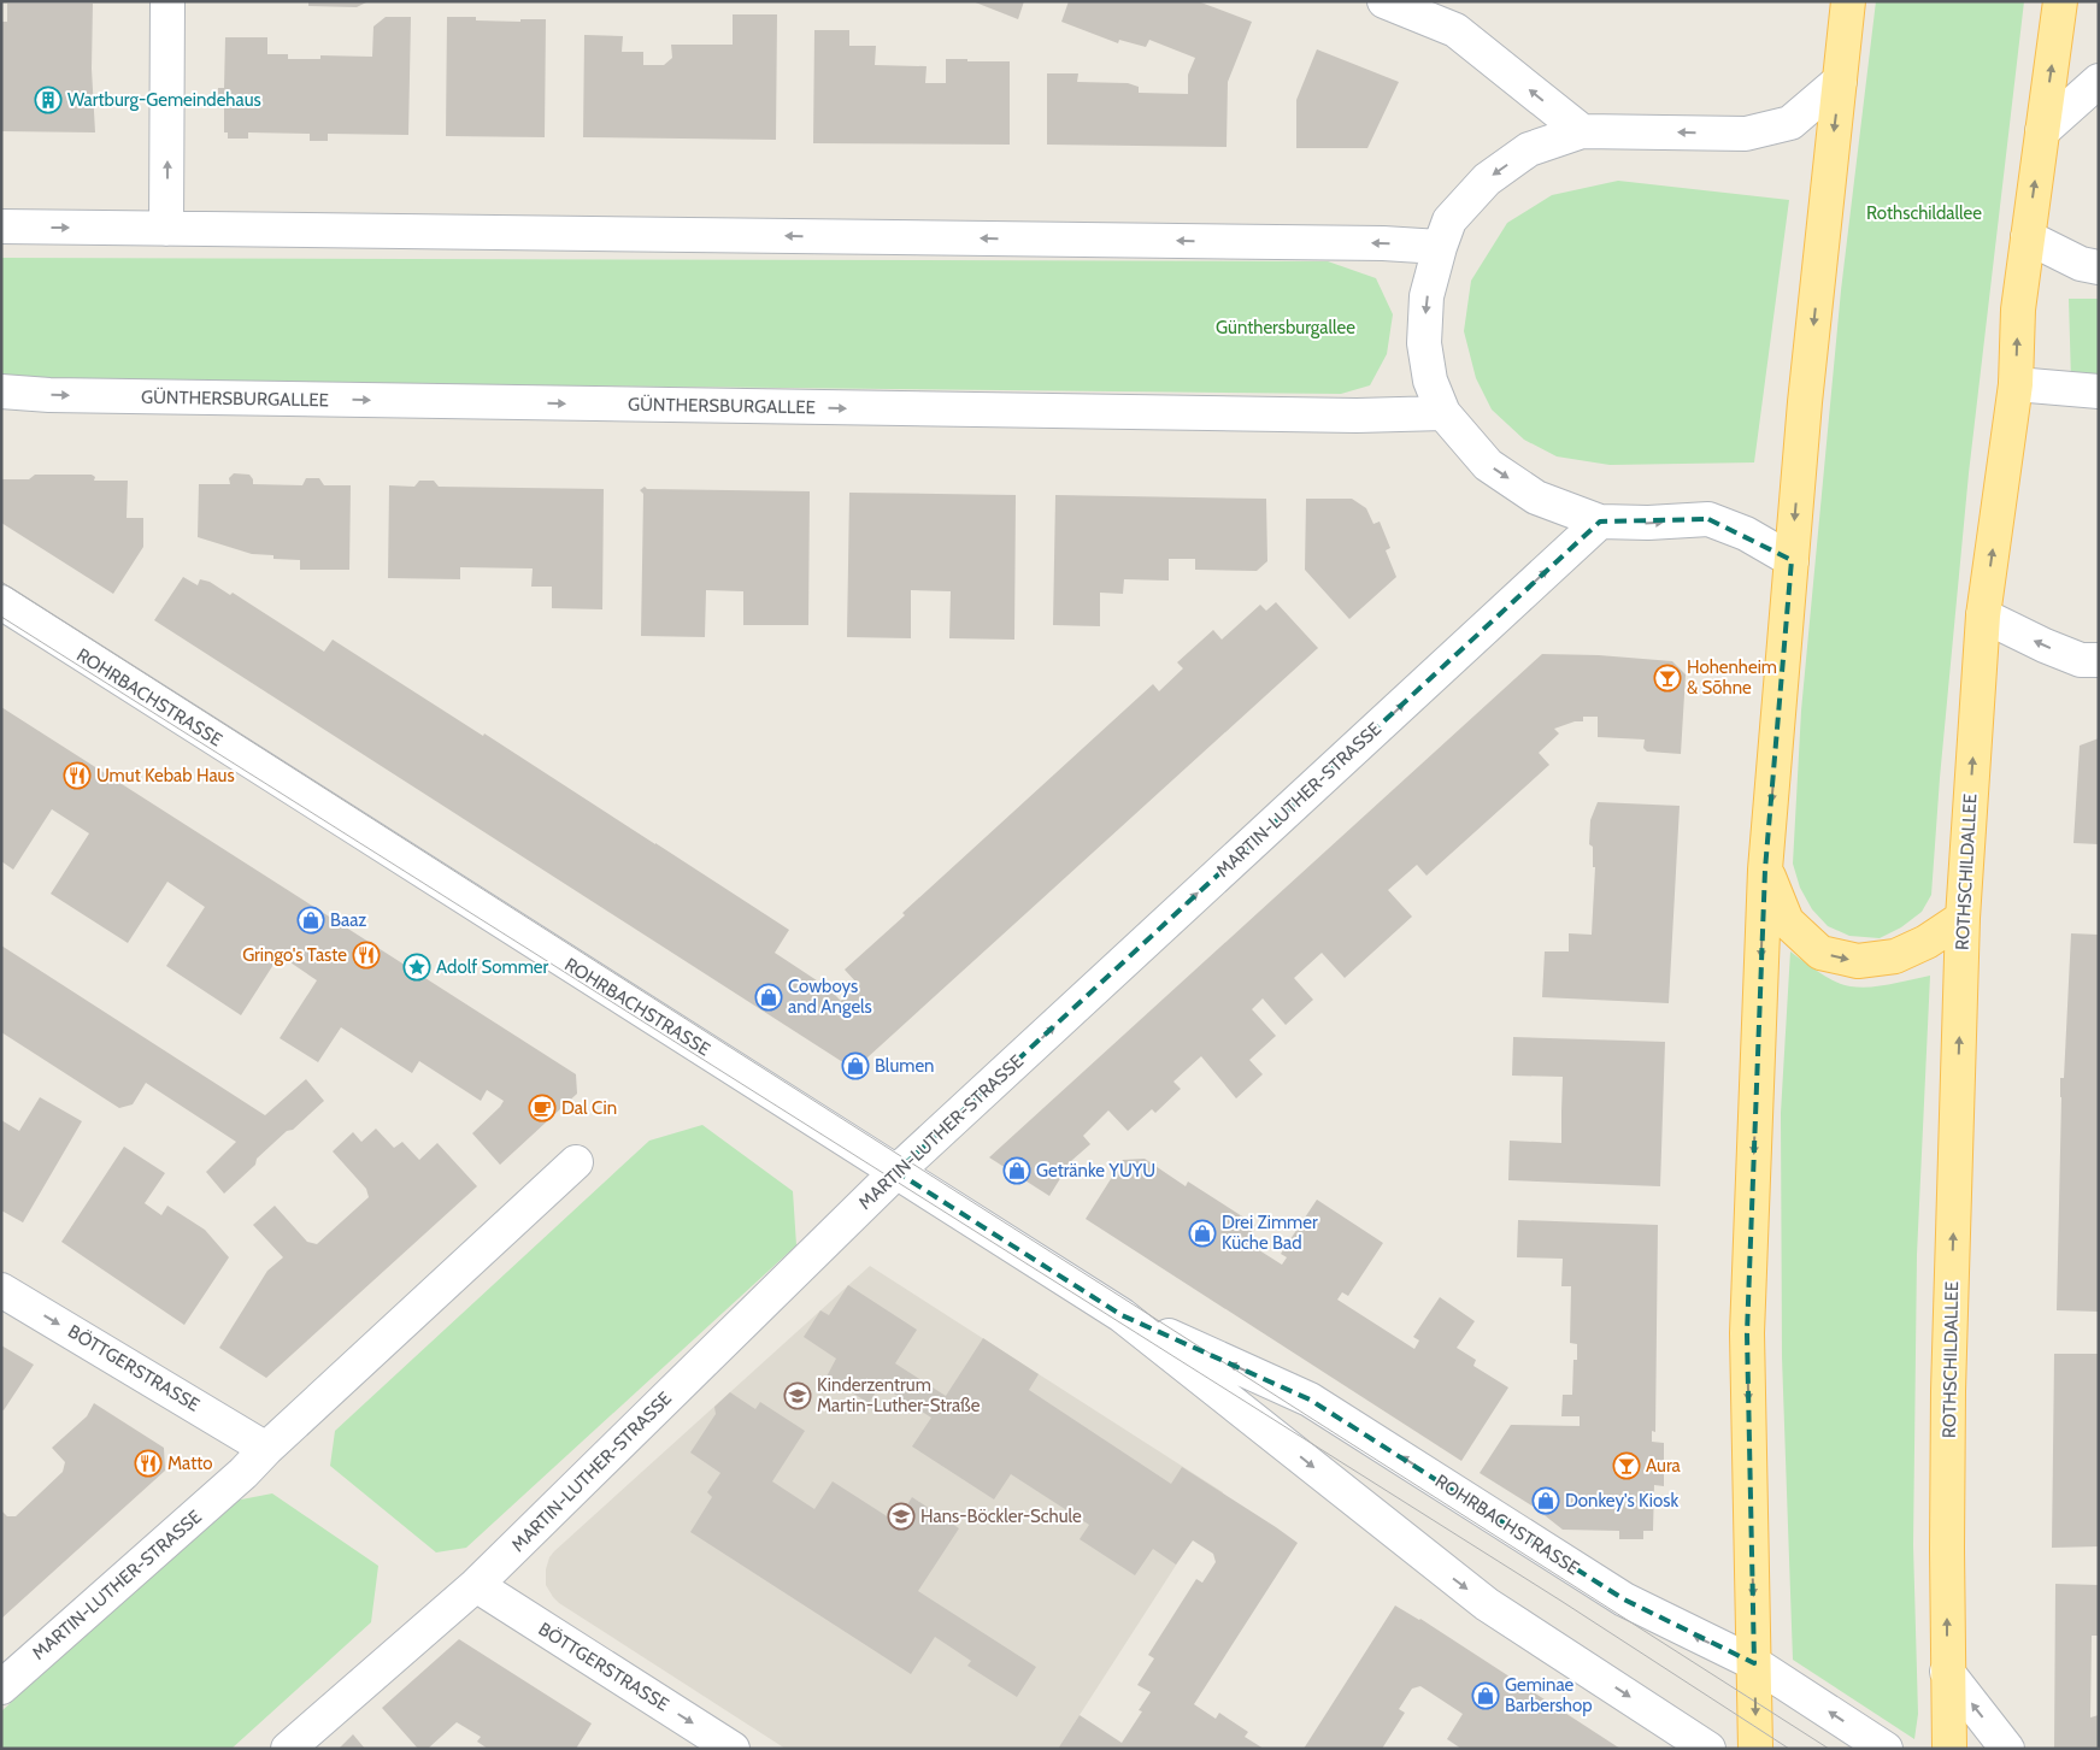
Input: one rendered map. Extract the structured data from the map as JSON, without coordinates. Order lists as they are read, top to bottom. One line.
{"streets":{"main road":["ROTHSCHILDALLEE"],"street":["GÜNTHERSBURGALLEE","ROHRBACHSTRASSE","MARTIN-LUTHER-STRASSE","BÖTTGERSTRASSE"]},"crossings":[["ROHRBACHSTRASSE","MARTIN-LUTHER-STRASSE"],["MARTIN-LUTHER-STRASSE","BÖTTGERSTRASSE"]],"one_way":["MARTIN-LUTHER-STRASSE","BÖTTGERSTRASSE"],"parks":["Rothschildallee","Günthersburgallee"],"places":{"building":["Wartburg-Gemeindehaus"],"bar":["Hohenheim & Sõhne","Aura"],"restaurant":["Umut Kebab Haus","Gringo's Taste","Matto"],"shop":["Baaz","Cowboys and Angels","Blumen","Getränke YUYU","Drei Zimmer Küche Bad","Donkey's Kiosk","Geminae Barbershop"],"place":["Adolf Sommer"],"cafe":["Dal Cin"],"school or university":["Kinderzentrum Martin-Luther-Straße","Hans-Böckler-Schule"]}}
